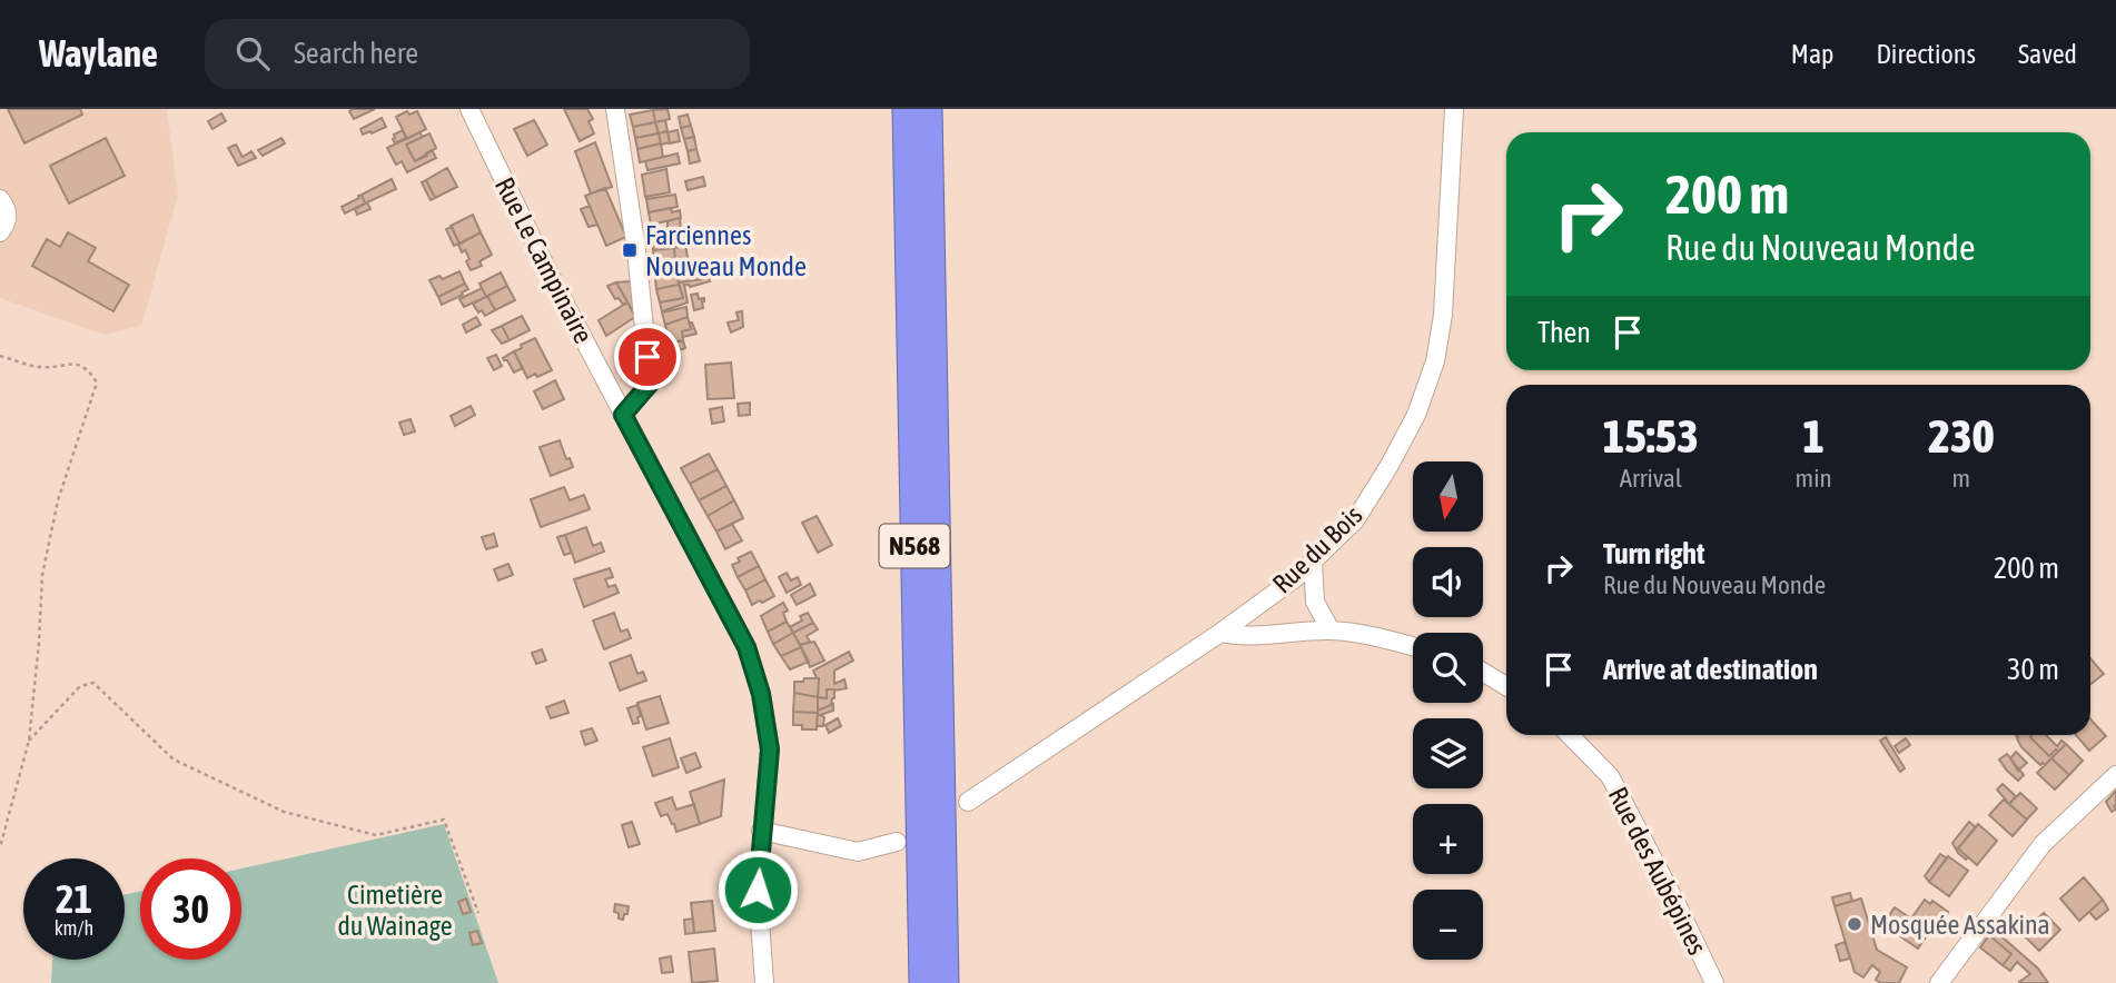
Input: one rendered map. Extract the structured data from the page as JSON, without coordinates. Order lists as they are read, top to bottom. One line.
{"streets":{"highway":["N568"],"street":["Rue Le Campinaire","Rue du Bois","Rue des Aubépines"]},"parks":["Cimetière du Wainage"],"places":{"transit":["Farciennes Nouveau Monde"],"other":["Mosquée Assakina"]},"north":"bottom","page":{"header":"Waylane","search":"Search here","nav":["Map","Directions","Saved"],"turn":["200 m","Rue du Nouveau Monde"],"then":"Then","eta":["15:53","Arrival","1","min","230","m"],"map_buttons":["+","−"],"list":[{"name":"Turn right","note":"Rue du Nouveau Monde","value":"200 m"},{"name":"Arrive at destination","value":"30 m"}],"speed":"21 km/h","limit":"30"}}
